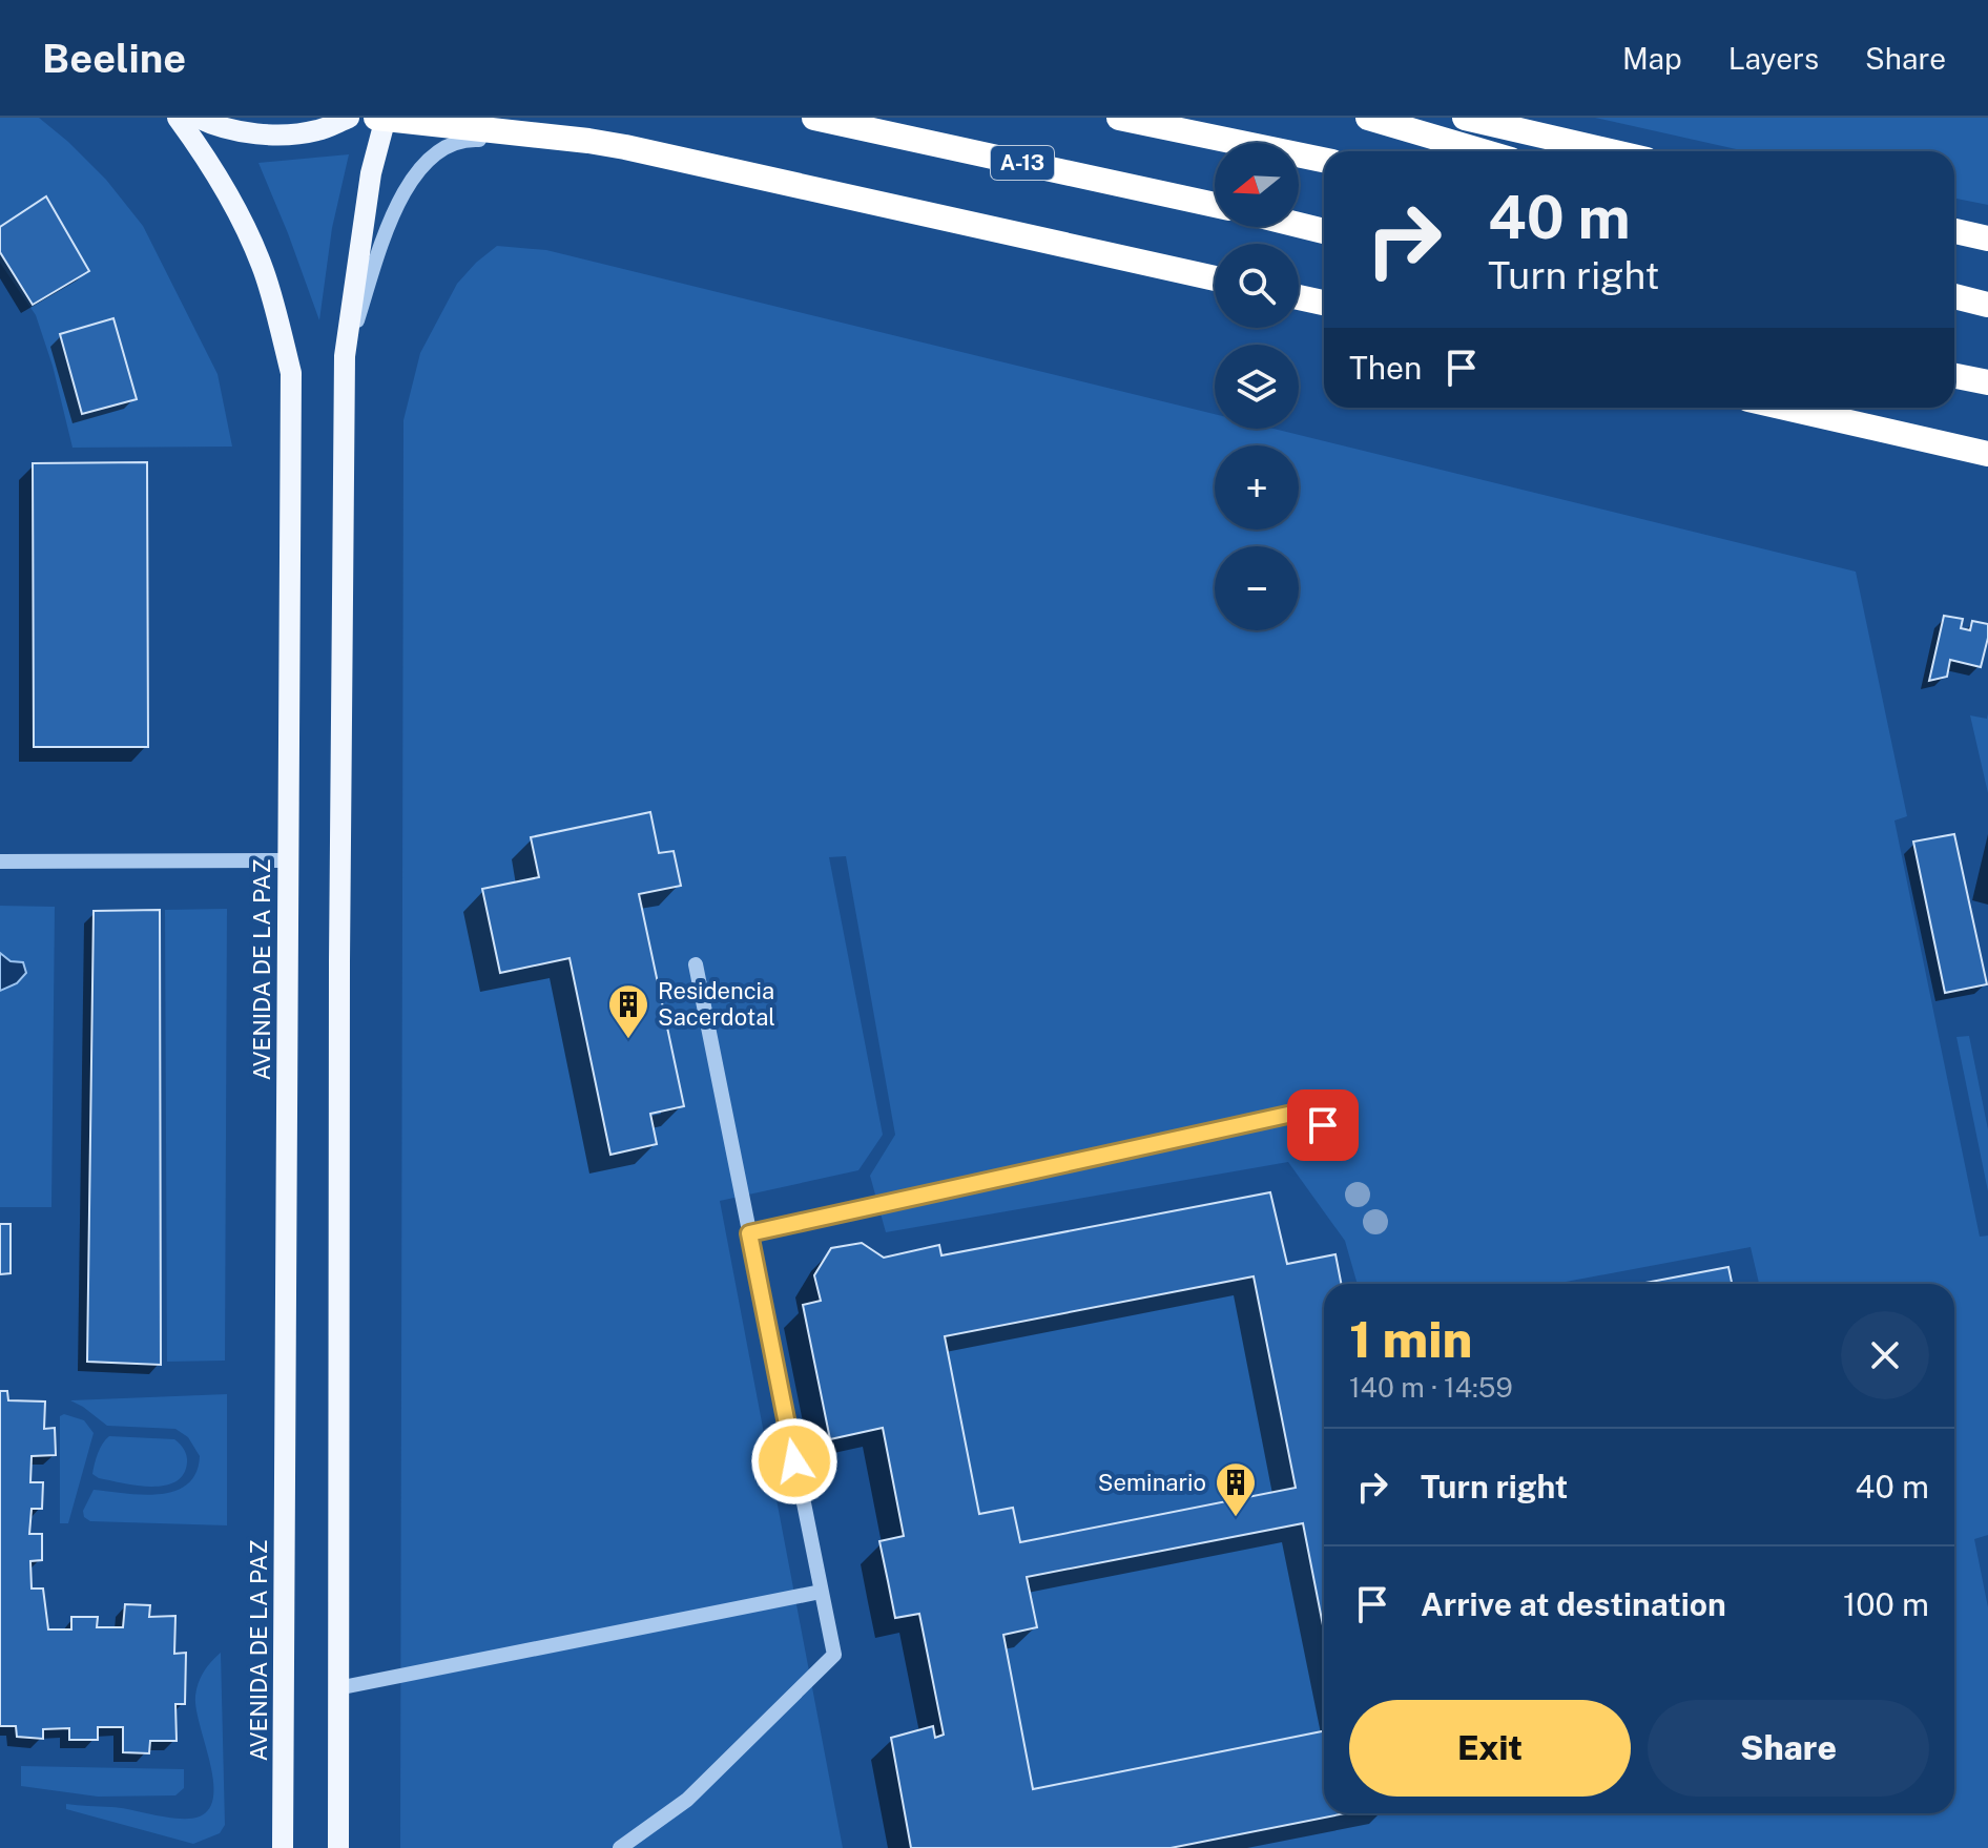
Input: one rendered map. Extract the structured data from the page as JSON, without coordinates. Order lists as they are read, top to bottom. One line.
{"streets":{"highway":["A-13"],"main road":["AVENIDA DE LA PAZ"]},"places":{"building":["Residencia Sacerdotal","Seminario"]},"north":"left","page":{"header":"Beeline","nav":["Map","Layers","Share"],"map_buttons":["+","−"],"turn":["40 m","Turn right"],"then":"Then","heading":["1 min","140 m · 14:59"],"list":[{"name":"Turn right","value":"40 m"},{"name":"Arrive at destination","value":"100 m"}],"buttons":["Exit","Share"]}}
